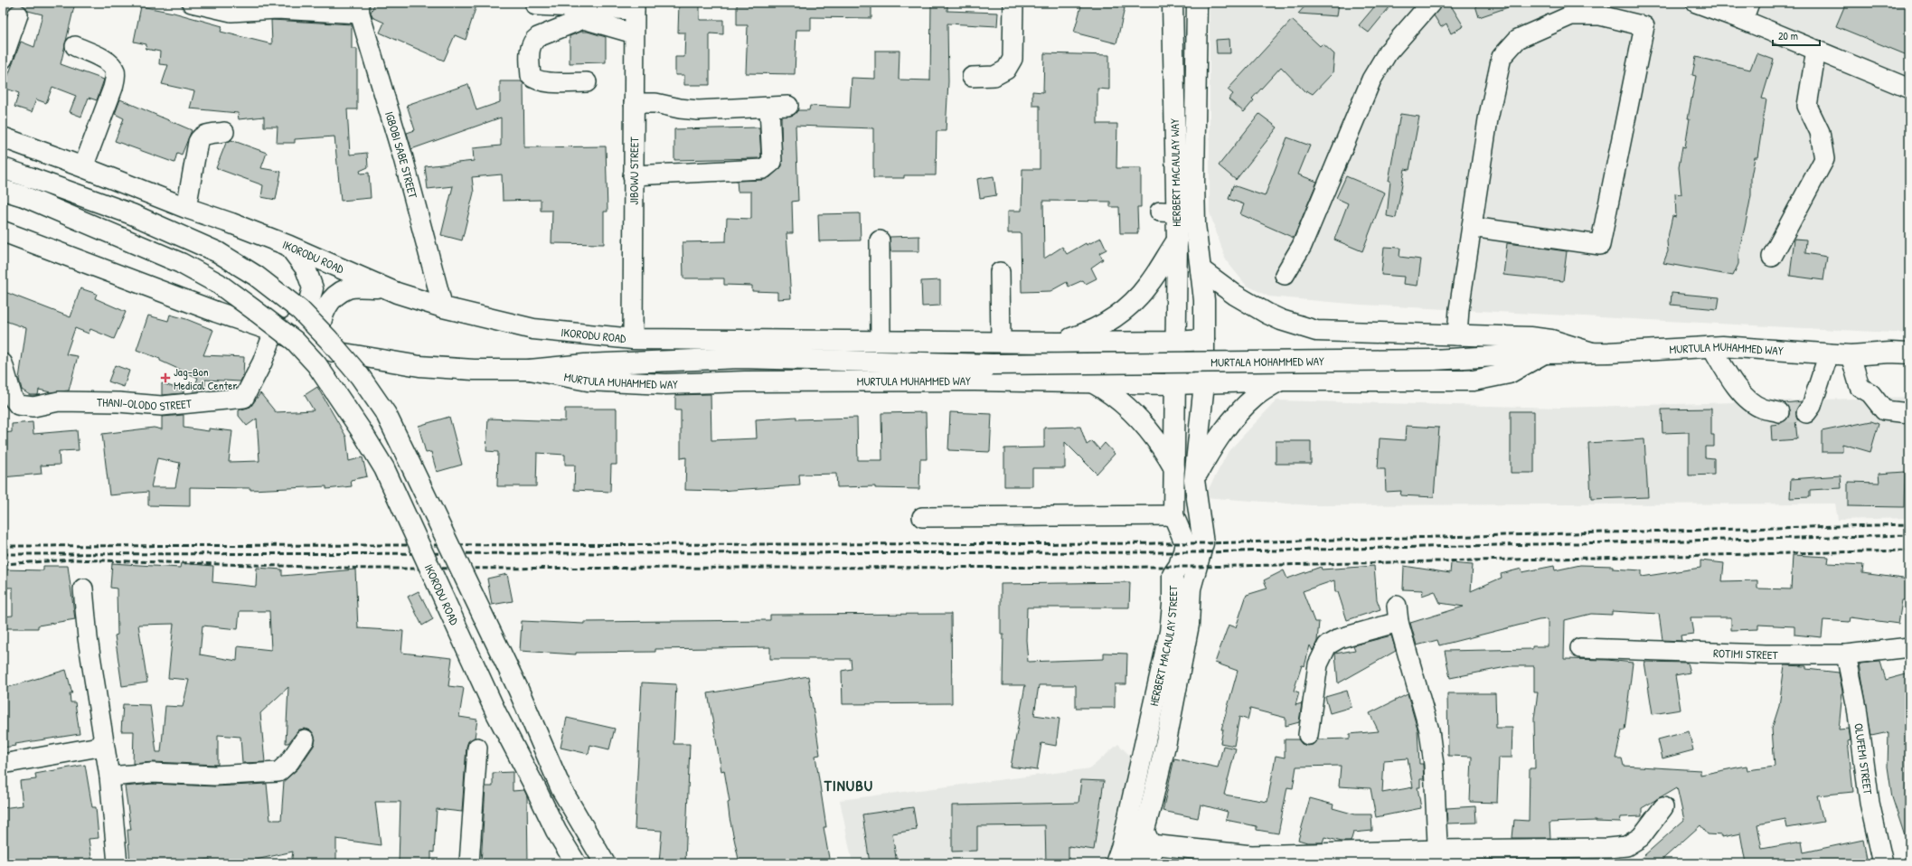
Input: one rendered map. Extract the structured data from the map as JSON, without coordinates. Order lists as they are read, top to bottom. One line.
{"streets":{"main road":["HERBERT MACAULAY WAY","IKORODU ROAD","MURTULA MUHAMMED WAY","MURTALA MOHAMMED WAY","HERBERT MACAULAY STREET"],"street":["IGBOBI SABE STREET","JIBOWU STREET","THANI-OLODO STREET","ROTIMI STREET","OLUFEMI STREET"]},"crossings":[["IGBOBI SABE STREET","IKORODU ROAD"],["JIBOWU STREET","IKORODU ROAD"],["HERBERT MACAULAY WAY","HERBERT MACAULAY STREET"],["MURTULA MUHAMMED WAY","MURTALA MOHAMMED WAY"],["MURTULA MUHAMMED WAY","HERBERT MACAULAY STREET"],["ROTIMI STREET","OLUFEMI STREET"]],"districts":["TINUBU"],"places":{"health":["Jag-Bon Medical Center"]},"scale_bar":"20 m"}
